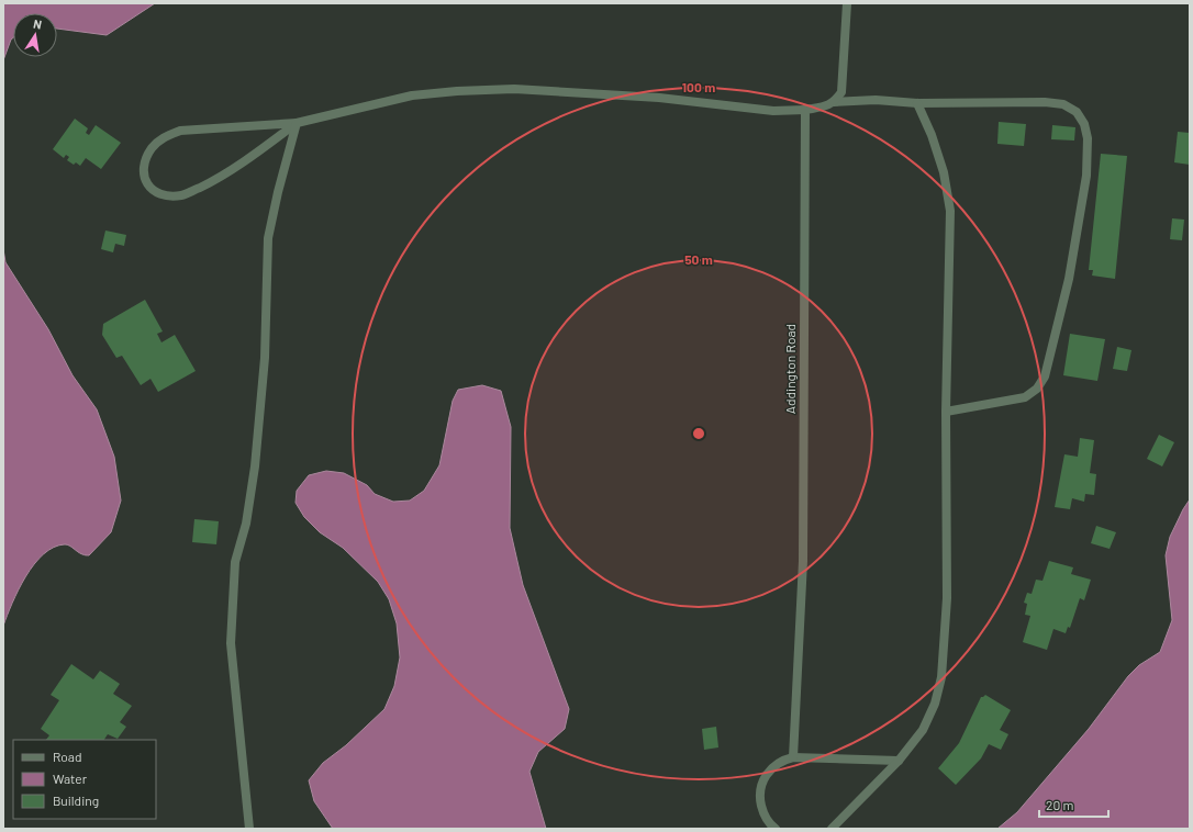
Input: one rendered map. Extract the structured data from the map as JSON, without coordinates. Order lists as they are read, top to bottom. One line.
{"streets":{"street":["Addington Road"]},"legend":["Road","Water","Building"],"scale_bar":"20 m","north":"top","rings":["100 m","50 m"]}
